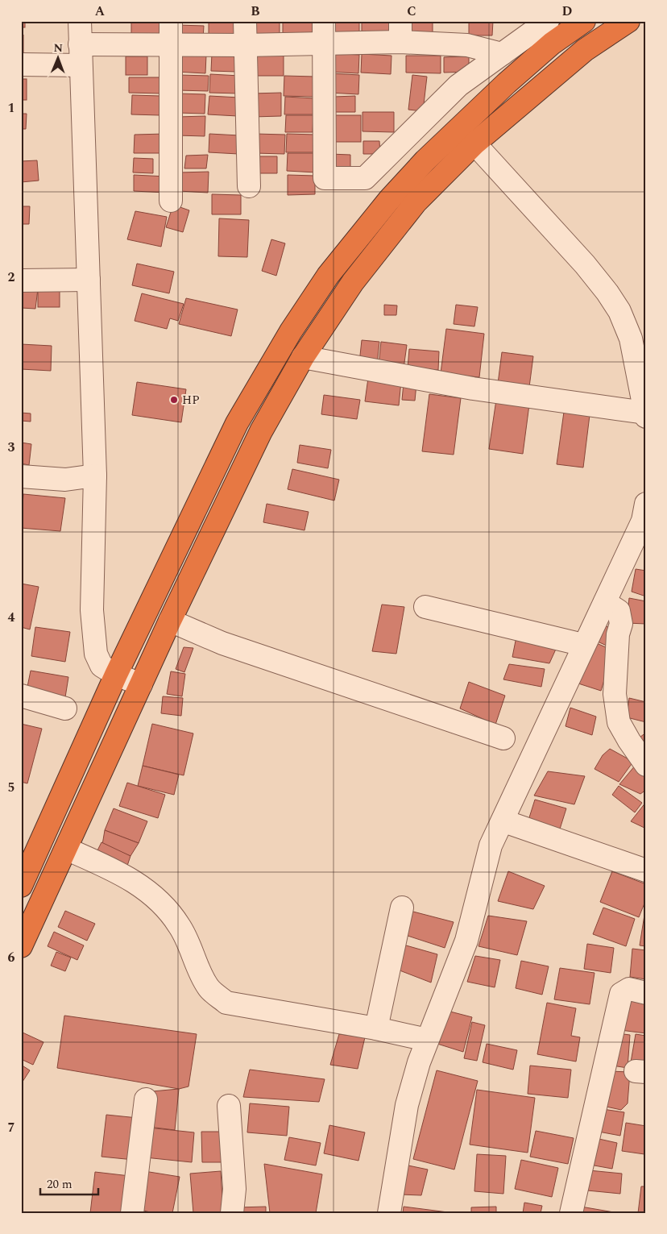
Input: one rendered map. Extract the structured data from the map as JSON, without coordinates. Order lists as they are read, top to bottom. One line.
{"places":["HP"],"scale_bar":"20 m","north":"top","grid":{"columns":["A","B","C","D"],"rows":["1","2","3","4","5","6","7"]}}
